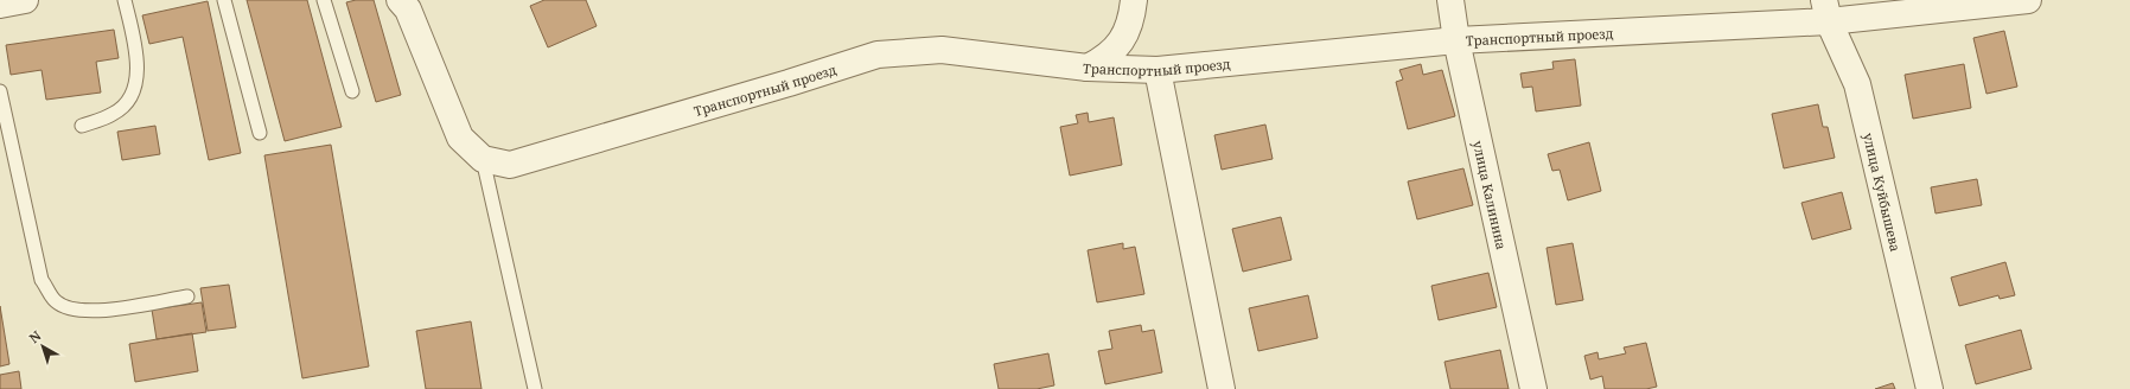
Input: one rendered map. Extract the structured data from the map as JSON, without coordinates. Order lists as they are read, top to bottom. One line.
{"streets":{"street":["Транспортный проезд","улица Куйбышева","улица Калинина"]},"crossings":[["Транспортный проезд","улица Куйбышева"],["Транспортный проезд","улица Калинина"]],"north":"top left"}
